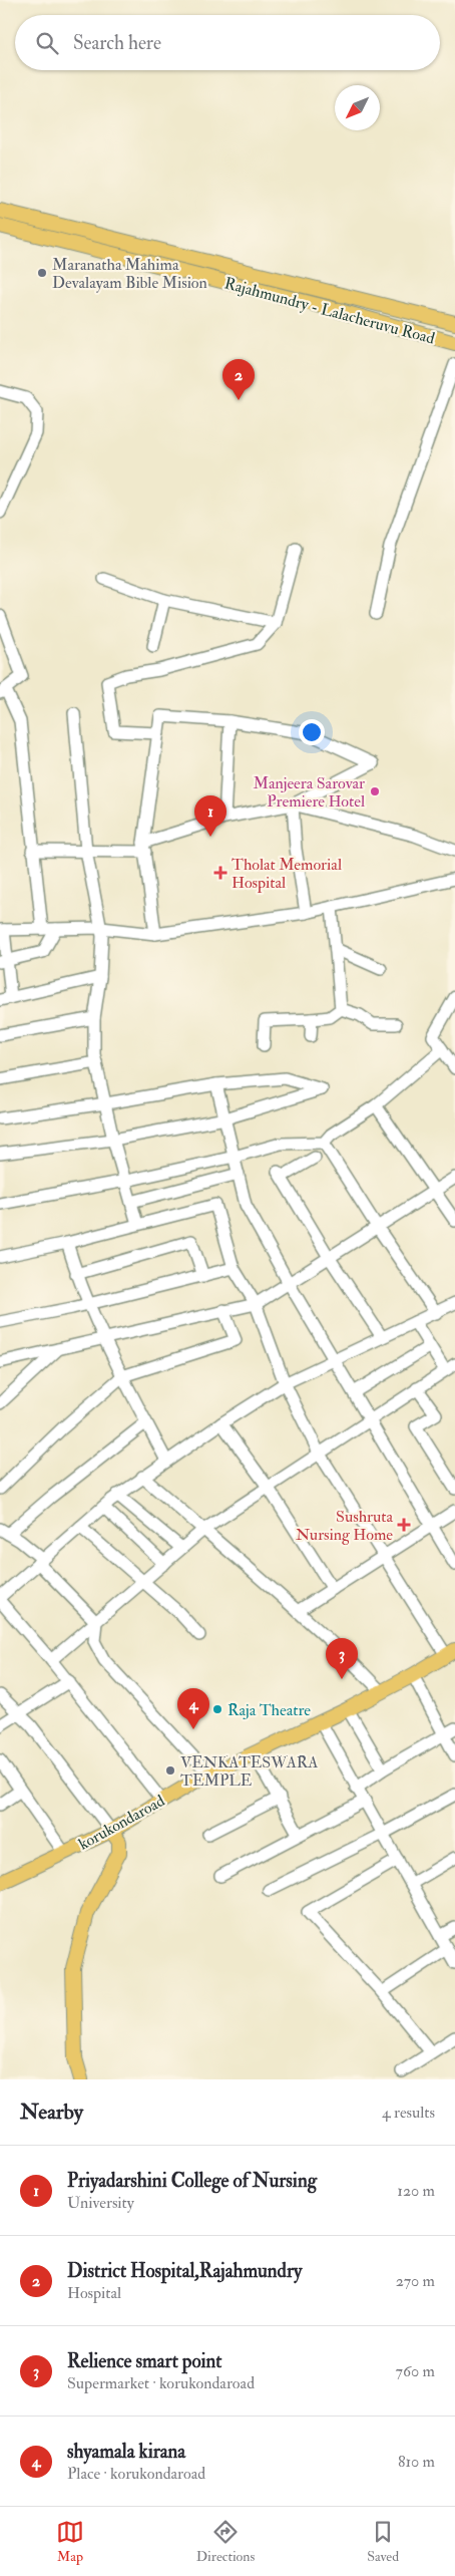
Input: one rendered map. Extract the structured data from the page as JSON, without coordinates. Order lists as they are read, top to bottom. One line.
{"streets":{"main road":["Rajahmundry - Lalacheruvu Road","korukondaroad"]},"places":{"other":["Maranatha Mahima Devalayam Bible Mision","Manjeera Sarovar Premiere Hotel","Raja Theatre","VENKATESWARA TEMPLE"],"health":["Tholat Memorial Hospital","Sushruta Nursing Home"]},"north":"bottom left","page":{"search":"Search here","pins":["2","1","3","4"],"heading":["Nearby","4 results"],"list":[{"mark":"1","name":"Priyadarshini College of Nursing","note":"University","value":"120 m"},{"mark":"2","name":"District Hospital,Rajahmundry","note":"Hospital","value":"270 m"},{"mark":"3","name":"Relience smart point","note":"Supermarket · korukondaroad","value":"760 m"},{"mark":"4","name":"shyamala kirana","note":"Place · korukondaroad","value":"810 m"}],"nav":["Map","Directions","Saved"]}}
